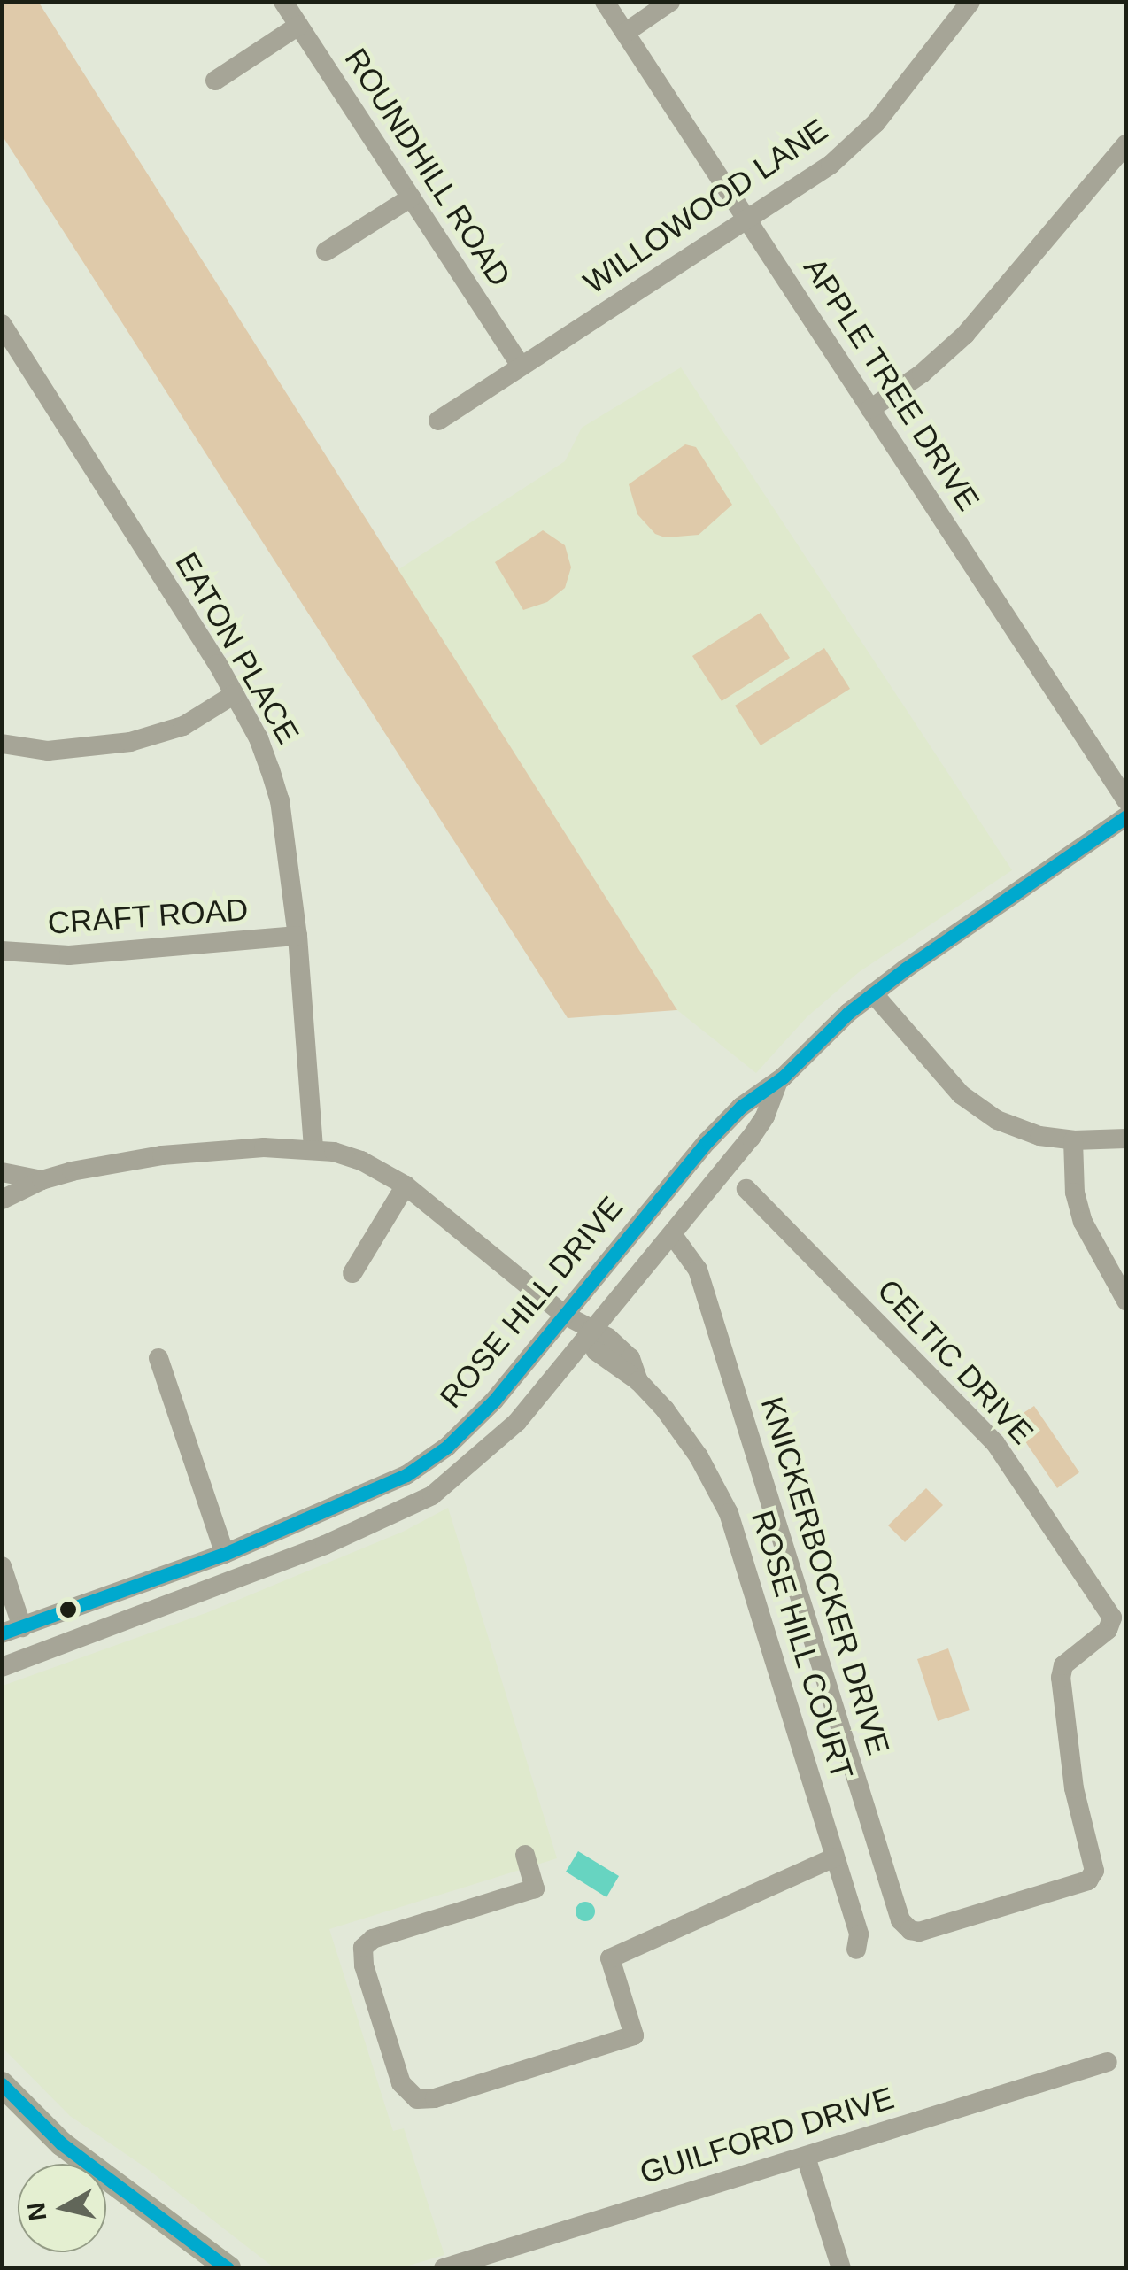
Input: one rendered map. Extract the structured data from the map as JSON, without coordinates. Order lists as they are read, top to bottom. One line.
{"streets":{"street":["ROUNDHILL ROAD","WILLOWOOD LANE","APPLE TREE DRIVE","EATON PLACE","CRAFT ROAD","ROSE HILL DRIVE","CELTIC DRIVE","KNICKERBOCKER DRIVE","ROSE HILL COURT","GUILFORD DRIVE"]},"crossings":[["ROUNDHILL ROAD","WILLOWOOD LANE"],["WILLOWOOD LANE","APPLE TREE DRIVE"],["EATON PLACE","CRAFT ROAD"],["EATON PLACE","ROSE HILL COURT"],["ROSE HILL DRIVE","KNICKERBOCKER DRIVE"],["ROSE HILL DRIVE","ROSE HILL COURT"],["CELTIC DRIVE","KNICKERBOCKER DRIVE"]],"north":"left"}
